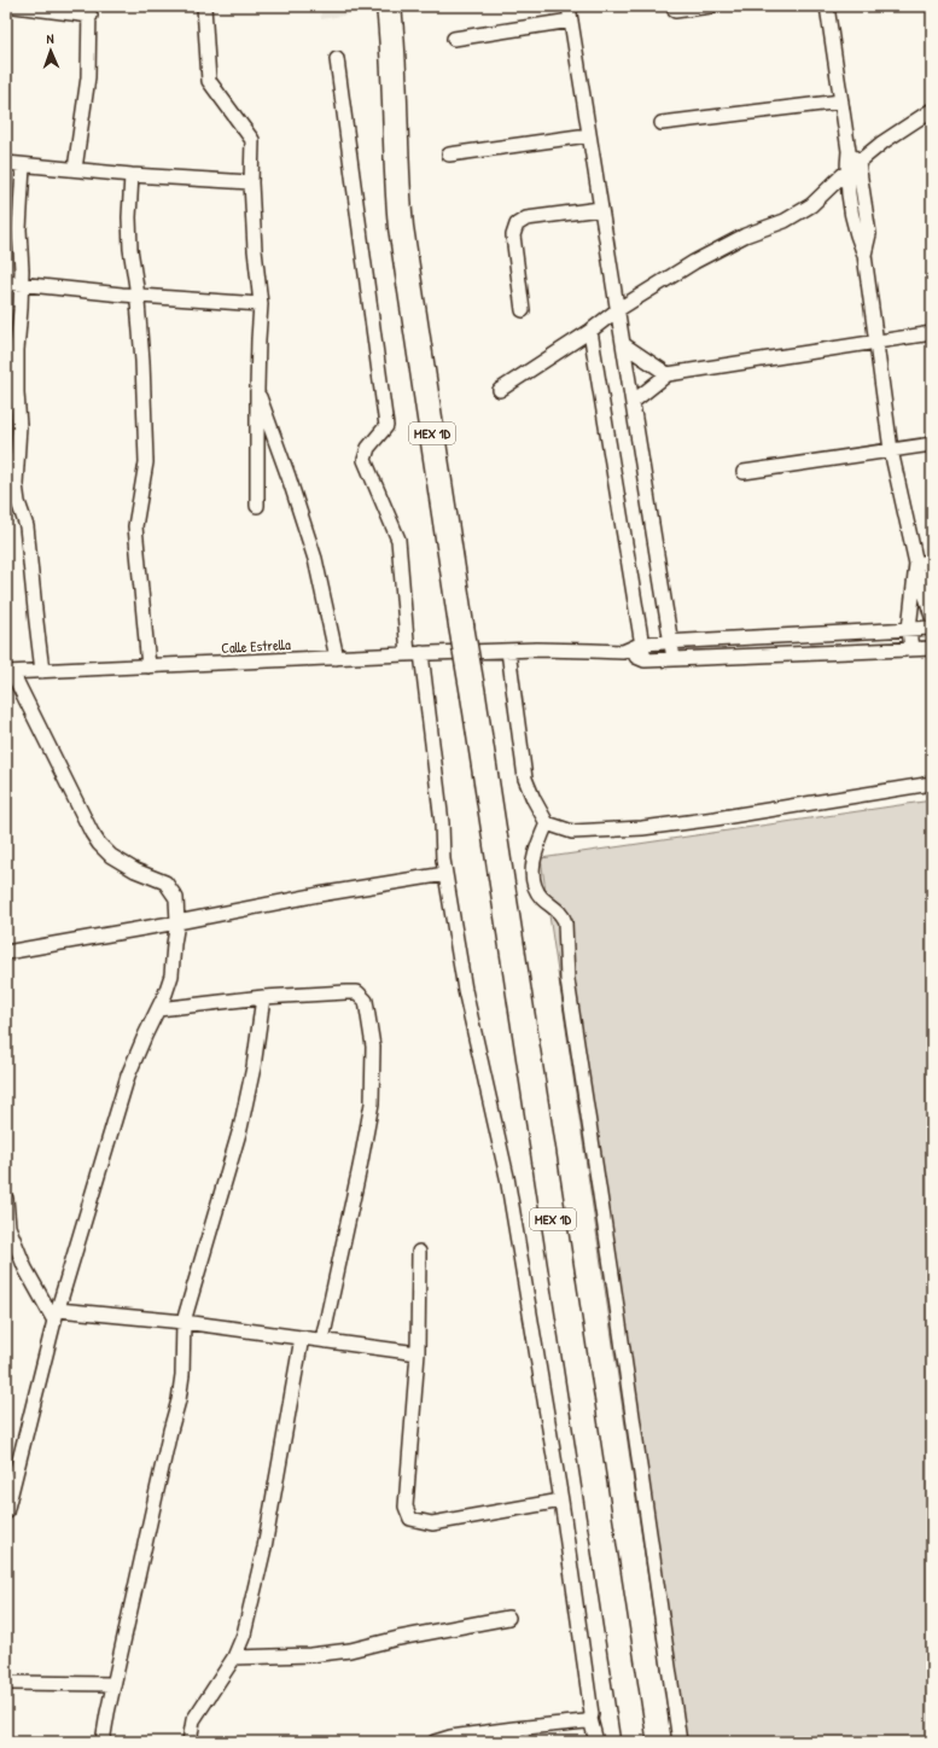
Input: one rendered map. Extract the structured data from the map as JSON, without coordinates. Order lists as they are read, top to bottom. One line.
{"streets":{"highway":["MEX 1D"],"street":["Calle Estrella"]},"north":"top"}
